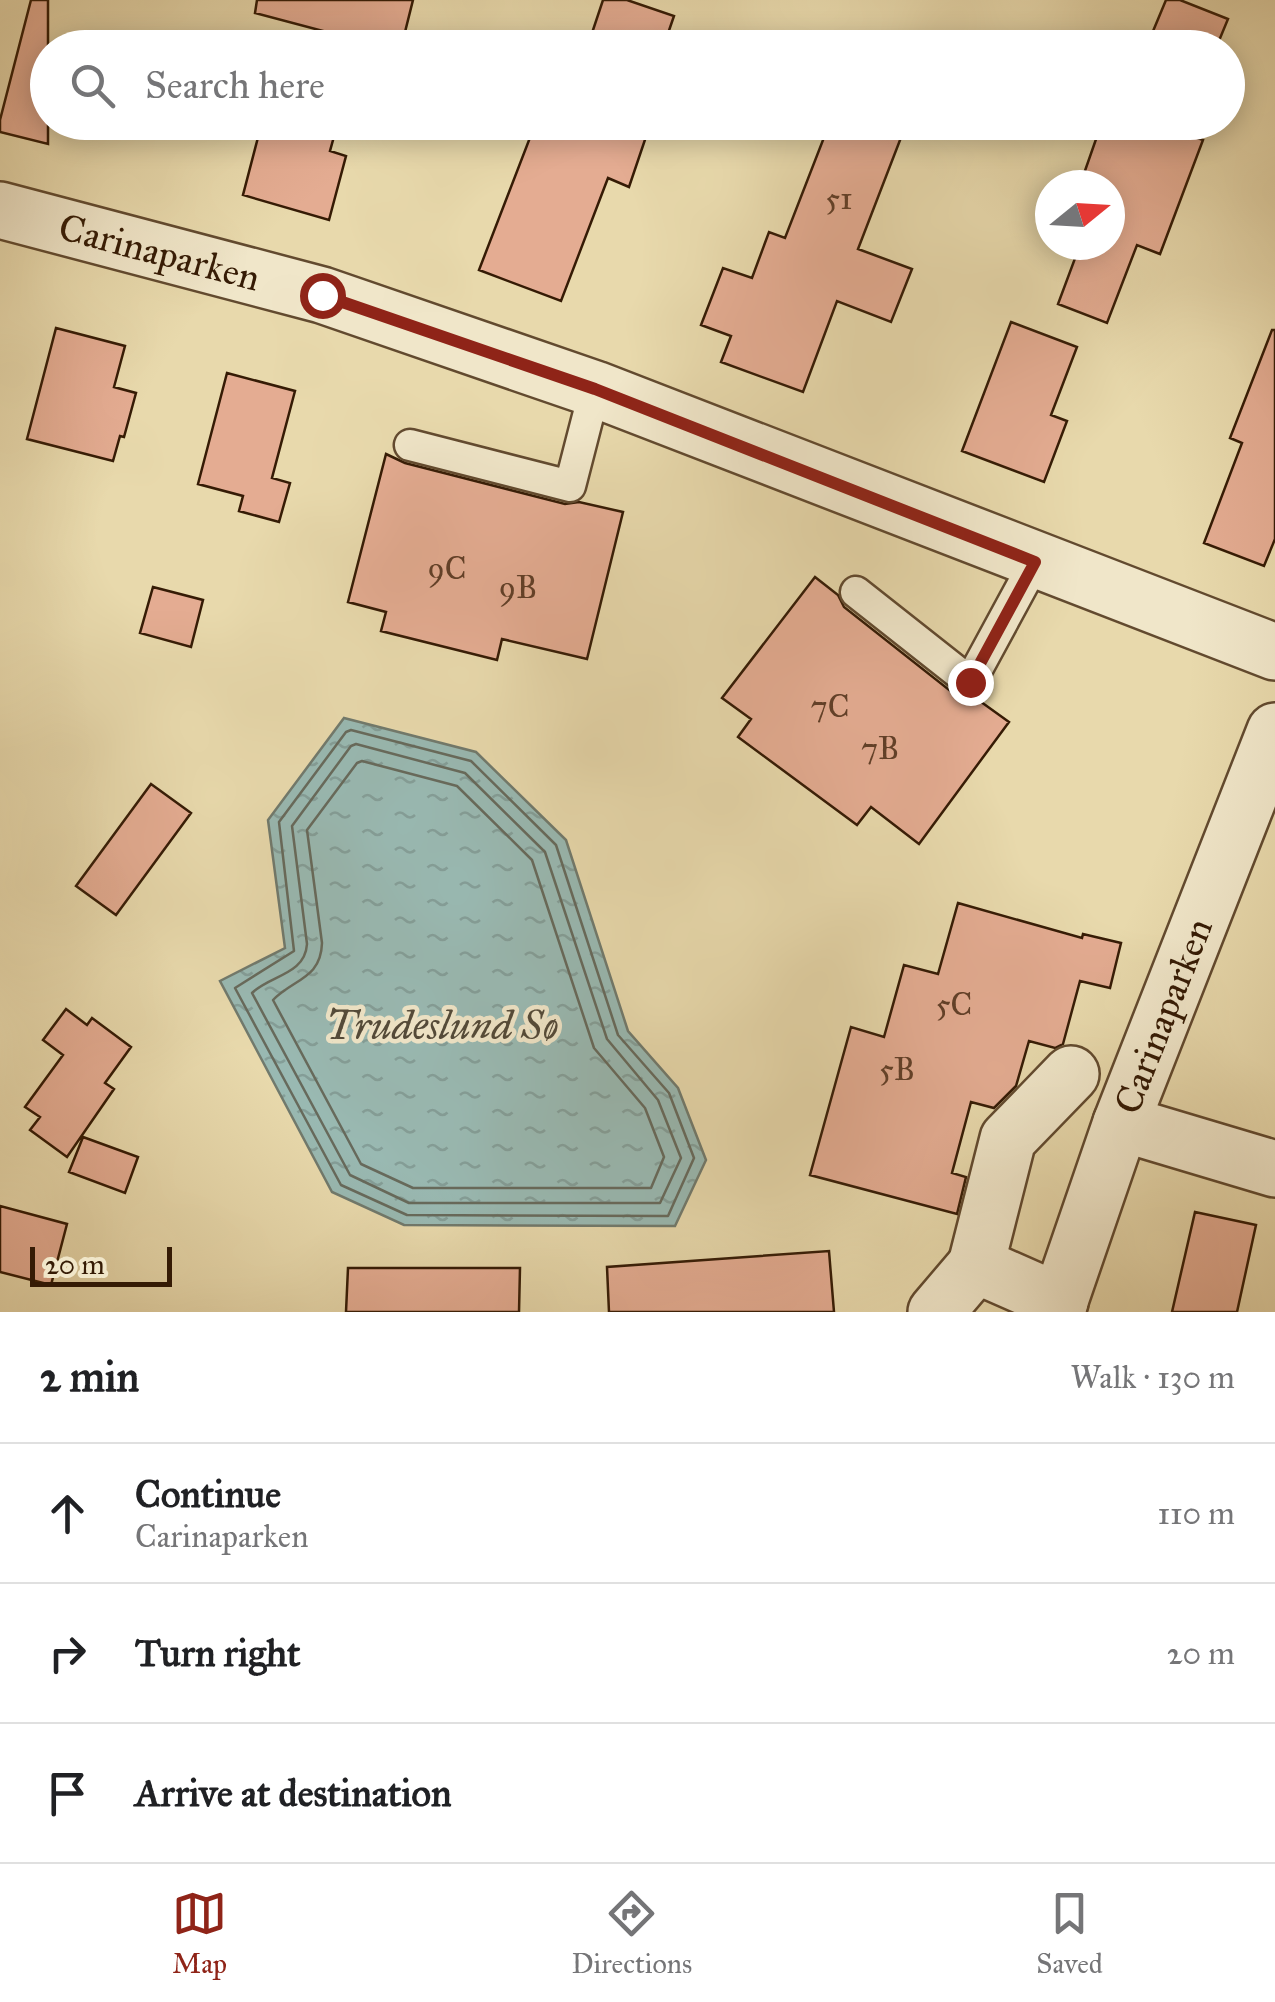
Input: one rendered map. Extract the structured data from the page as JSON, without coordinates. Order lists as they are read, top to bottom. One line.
{"streets":{"street":["Carinaparken"]},"water":["Trudeslund Sø"],"house_numbers":["51","9C","9B","7C","7B","5C","5B"],"scale_bar":"20 m","north":"right","page":{"search":"Search here","scale":"20 m","heading":["2 min","Walk · 130 m"],"list":[["Continue","Carinaparken","110 m"],["Turn right","20 m"],"Arrive at destination"],"nav":["Map","Directions","Saved"]}}
